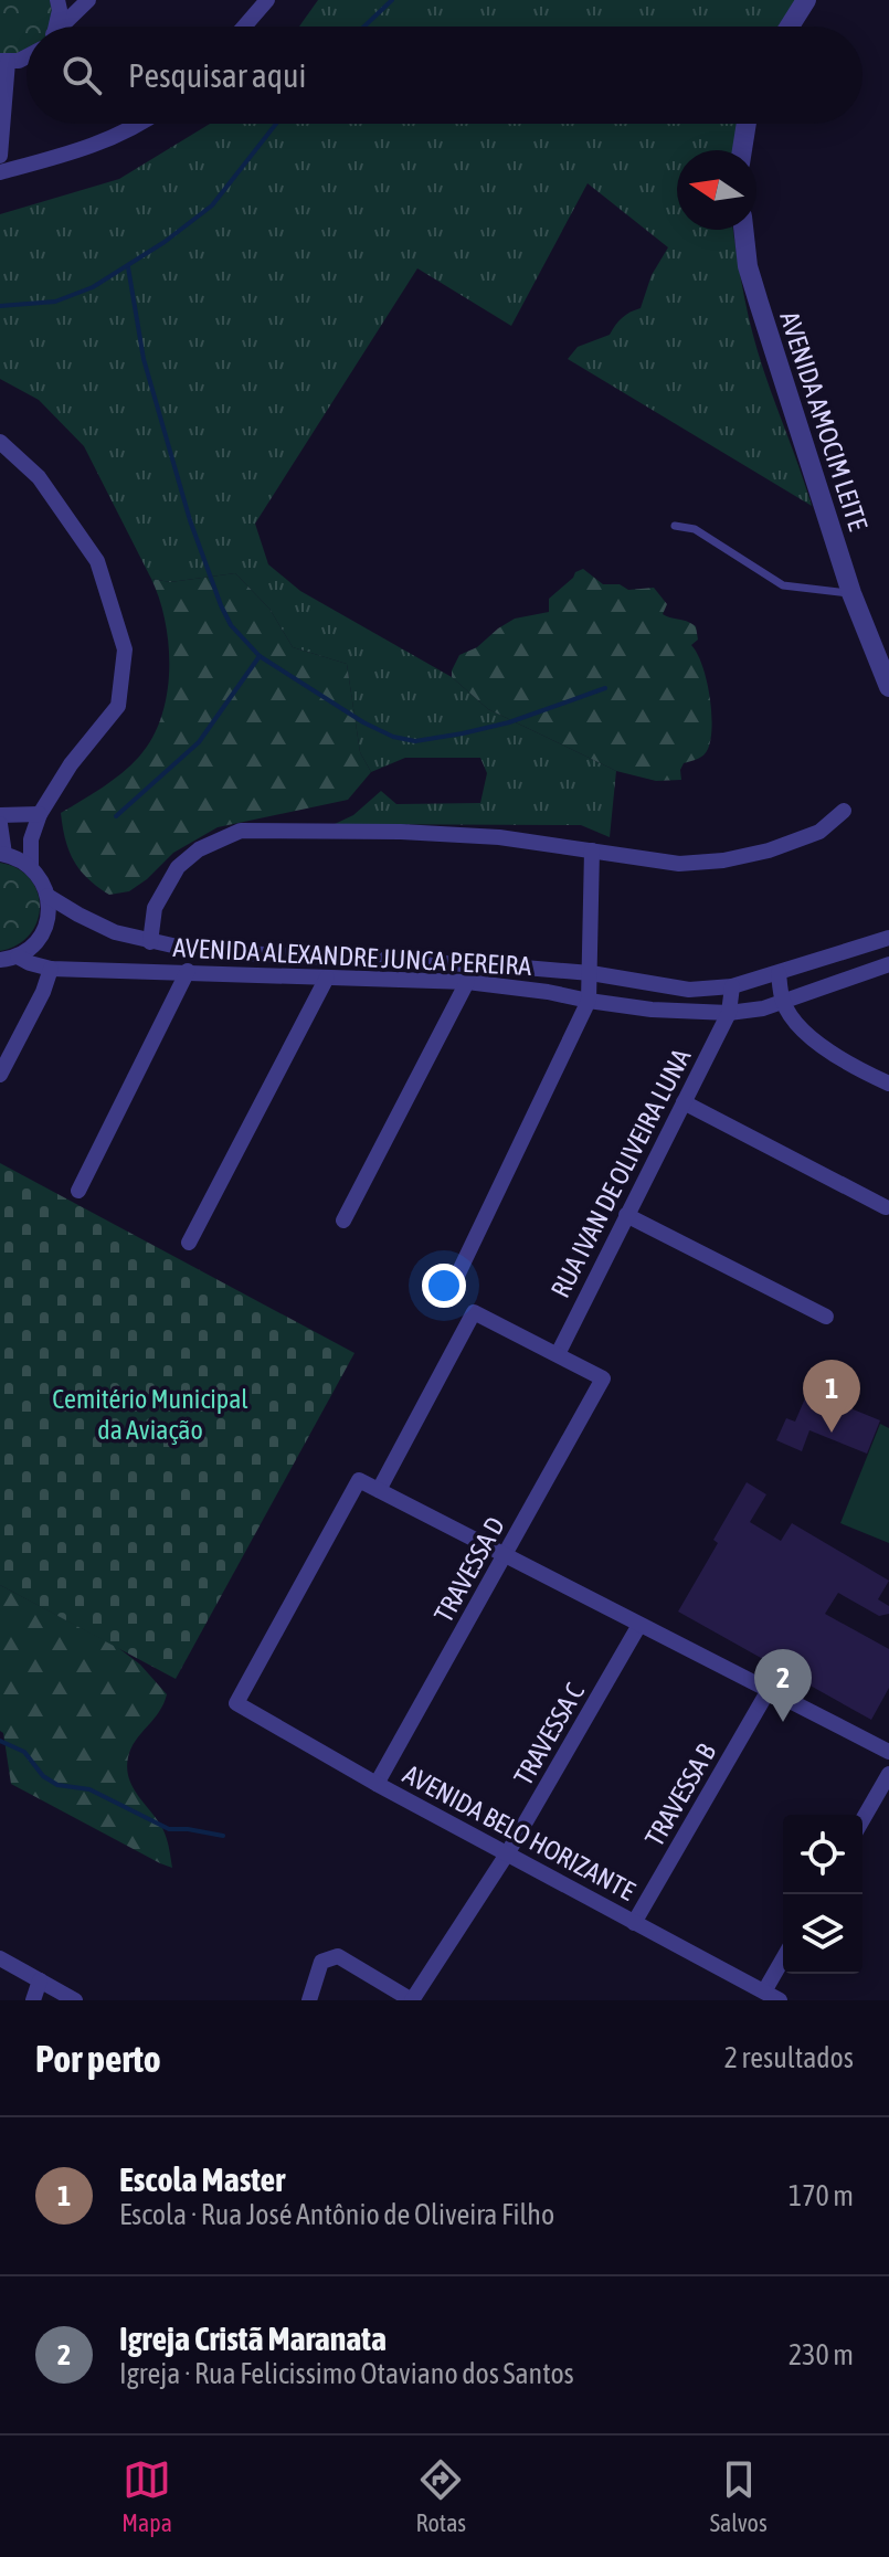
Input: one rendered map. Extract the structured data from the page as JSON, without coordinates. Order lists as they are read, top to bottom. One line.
{"streets":{"street":["AVENIDA AMOCIM LEITE","AVENIDA ALEXANDRE JUNCA PEREIRA","RUA IVAN DE OLIVEIRA LUNA","TRAVESSA D","TRAVESSA C","TRAVESSA B","AVENIDA BELO HORIZANTE"]},"crossings":[["AVENIDA ALEXANDRE JUNCA PEREIRA","RUA IVAN DE OLIVEIRA LUNA"],["RUA IVAN DE OLIVEIRA LUNA","TRAVESSA D"],["TRAVESSA D","AVENIDA BELO HORIZANTE"],["TRAVESSA C","AVENIDA BELO HORIZANTE"],["TRAVESSA B","AVENIDA BELO HORIZANTE"]],"parks":["Cemitério Municipal da Aviação"],"north":"left","page":{"search":"Pesquisar aqui","pins":["1","2"],"heading":["Por perto","2 resultados"],"list":[{"mark":"1","name":"Escola Master","note":"Escola · Rua José Antônio de Oliveira Filho","value":"170 m"},{"mark":"2","name":"Igreja Cristã Maranata","note":"Igreja · Rua Felicissimo Otaviano dos Santos","value":"230 m"}],"nav":["Mapa","Rotas","Salvos"]}}
